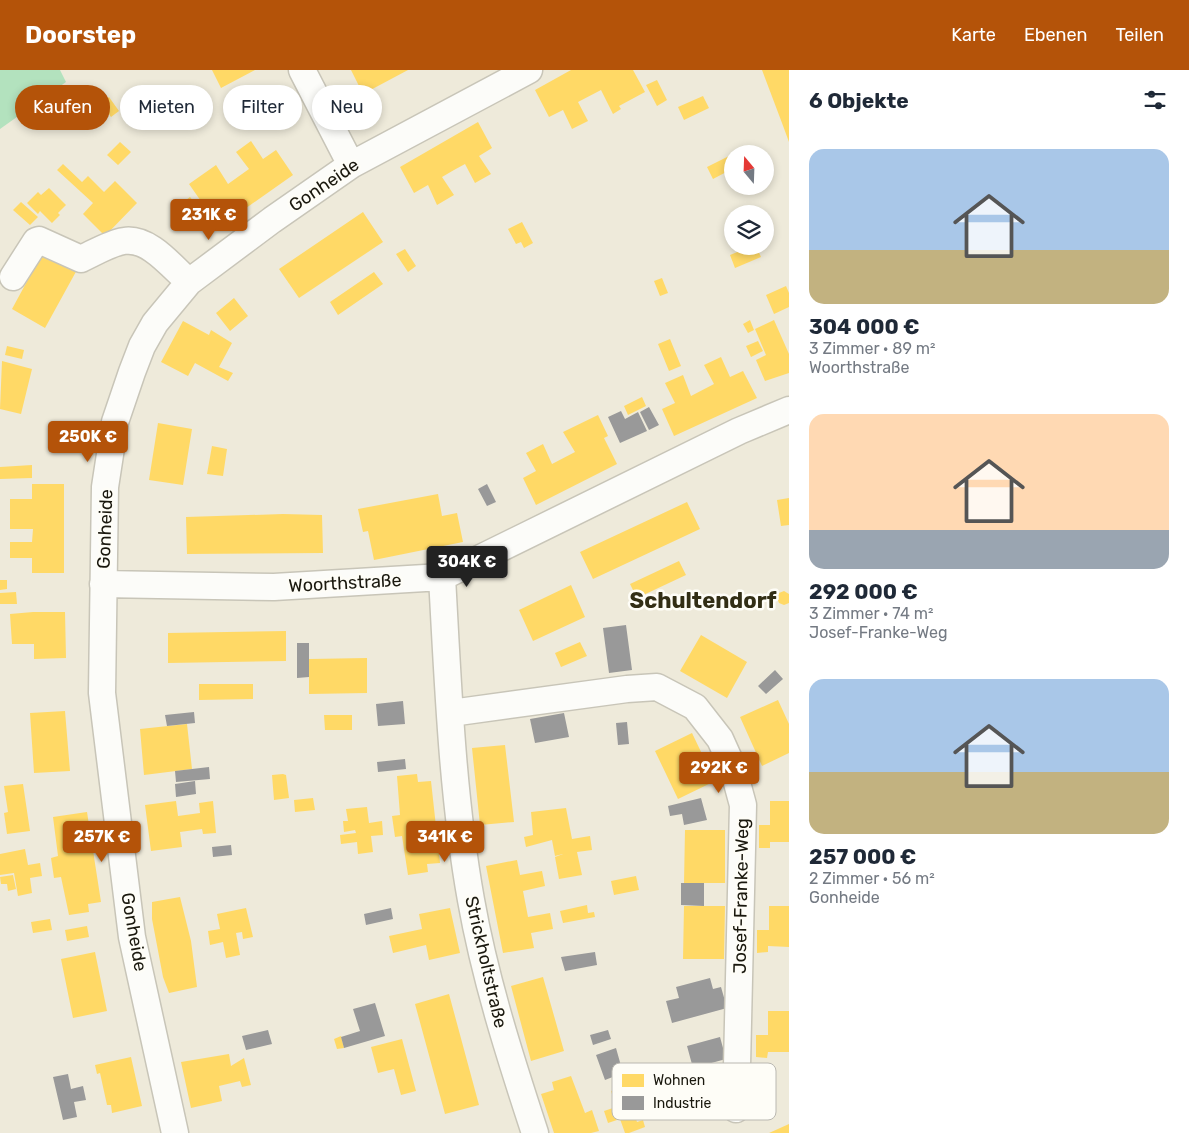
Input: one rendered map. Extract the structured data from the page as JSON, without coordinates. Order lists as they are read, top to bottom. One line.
{"streets":{"street":["Gonheide","Woorthstraße","Josef-Franke-Weg","Strickholtstraße"]},"crossings":[["Gonheide","Woorthstraße"],["Woorthstraße","Strickholtstraße"],["Josef-Franke-Weg","Strickholtstraße"]],"districts":["Schultendorf"],"legend":["Wohnen","Industrie"],"north":"top","page":{"header":"Doorstep","nav":["Karte","Ebenen","Teilen"],"heading":"6 Objekte","chip":["Kaufen","Mieten","Filter","Neu"],"list":[{"name":"304 000 €","note":"3 Zimmer · 89 m² · Woorthstraße"},{"name":"292 000 €","note":"3 Zimmer · 74 m² · Josef-Franke-Weg"},{"name":"257 000 €","note":"2 Zimmer · 56 m² · Gonheide"}],"price":["231K €","250K €","304K €","292K €","257K €","341K €"]}}
